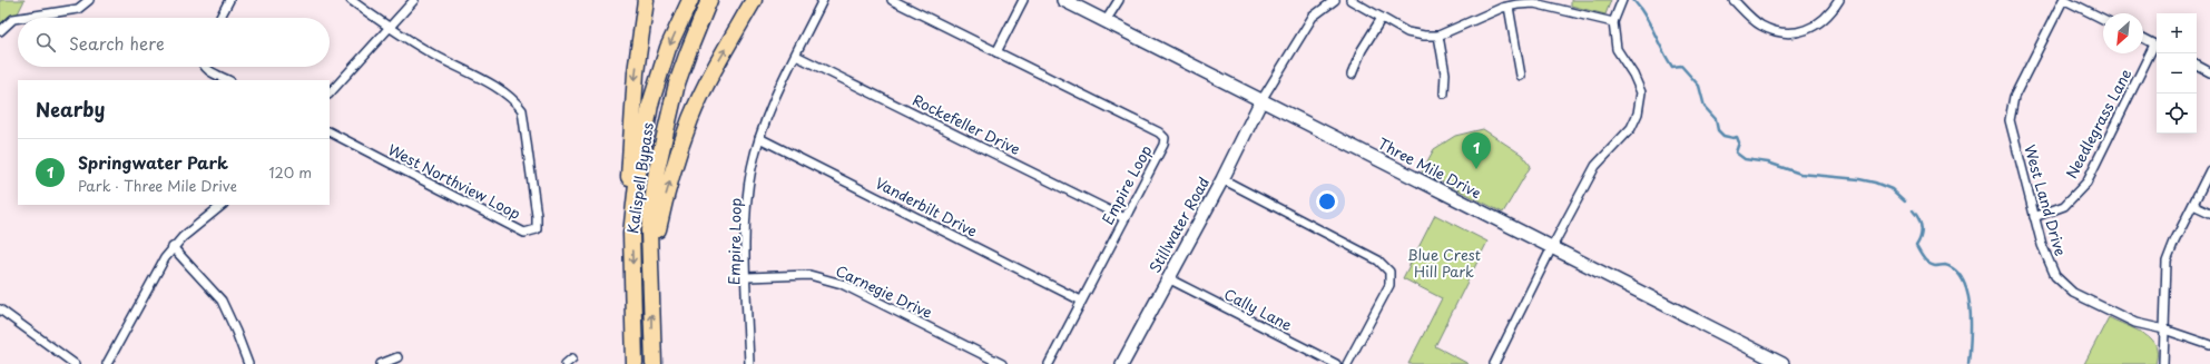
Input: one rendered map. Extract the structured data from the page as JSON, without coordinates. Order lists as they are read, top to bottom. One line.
{"streets":{"highway":["Kalispell Bypass"],"main road":["Three Mile Drive","Stillwater Road"],"street":["Needlegrass Lane","Rockefeller Drive","West Northview Loop","Empire Loop","West Land Drive","Vanderbilt Drive","Carnegie Drive","Cally Lane"]},"crossings":[["Needlegrass Lane","West Land Drive"],["Rockefeller Drive","Empire Loop"],["Three Mile Drive","Stillwater Road"],["Empire Loop","Vanderbilt Drive"],["Empire Loop","Carnegie Drive"],["Stillwater Road","Cally Lane"]],"parks":["Blue Crest Hill Park"],"north":"bottom left","page":{"map_buttons":["+","−"],"search":"Search here","heading":"Nearby","pins":"1","list":[{"mark":"1","name":"Springwater Park","note":"Park · Three Mile Drive","value":"120 m"}]}}
